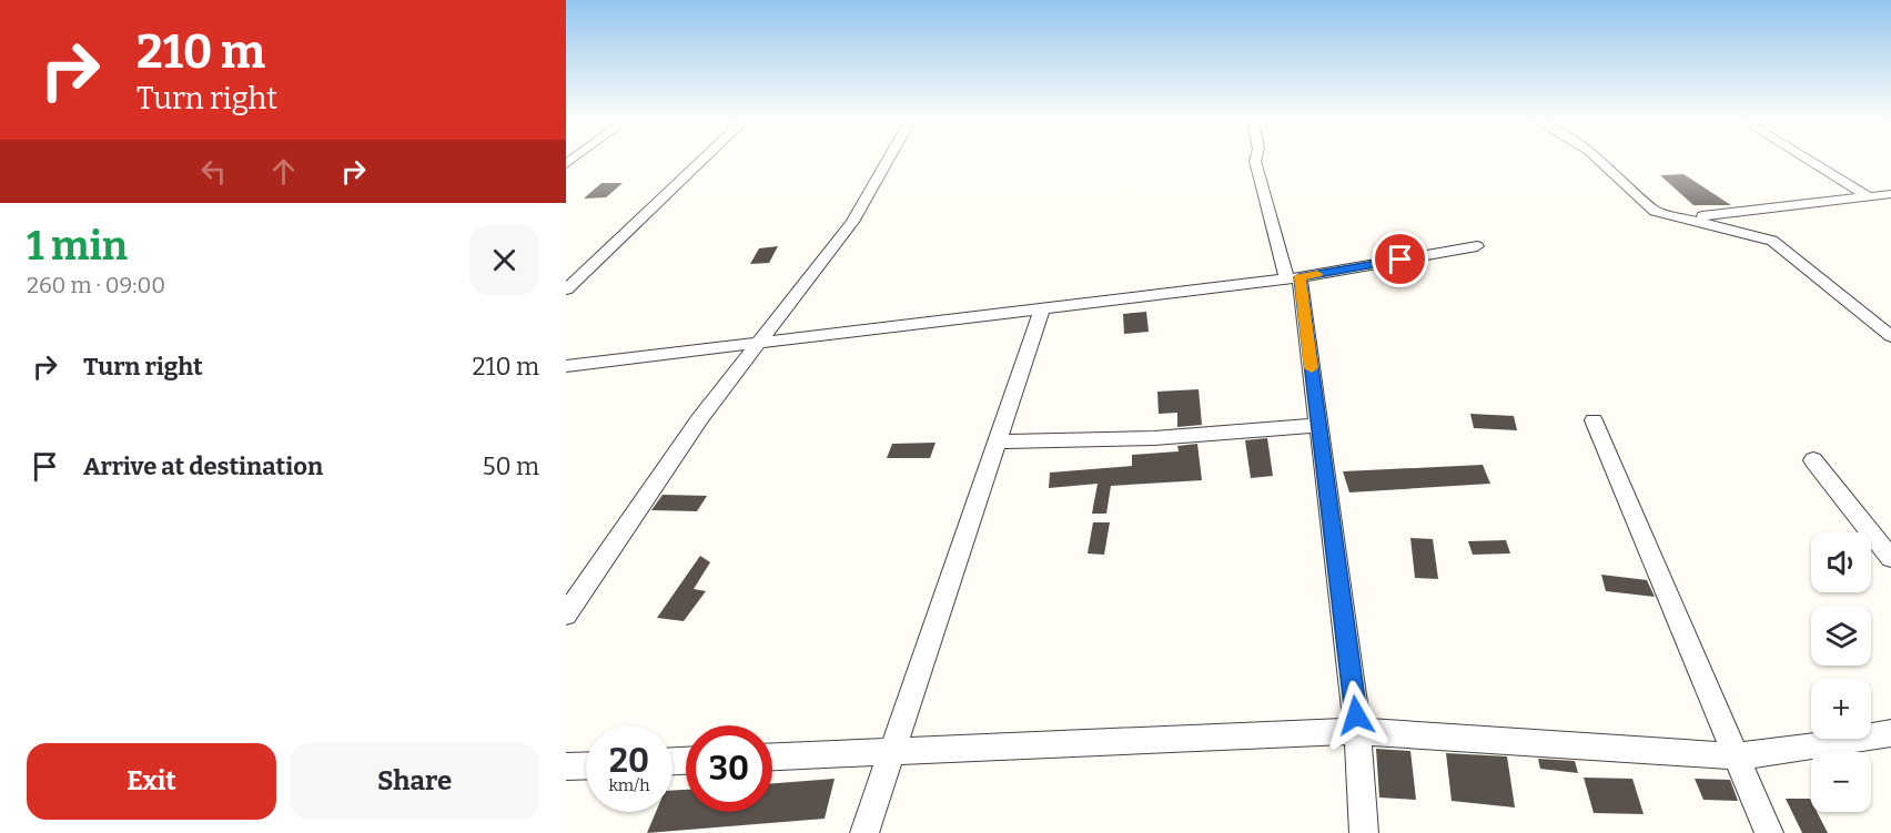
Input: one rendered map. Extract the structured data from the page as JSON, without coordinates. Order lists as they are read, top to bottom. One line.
{"page":{"turn":["210 m","Turn right"],"heading":["1 min","260 m · 09:00"],"list":[{"name":"Turn right","value":"210 m"},{"name":"Arrive at destination","value":"50 m"}],"map_buttons":["+","−"],"speed":"20 km/h","limit":"30","buttons":["Exit","Share"]}}
